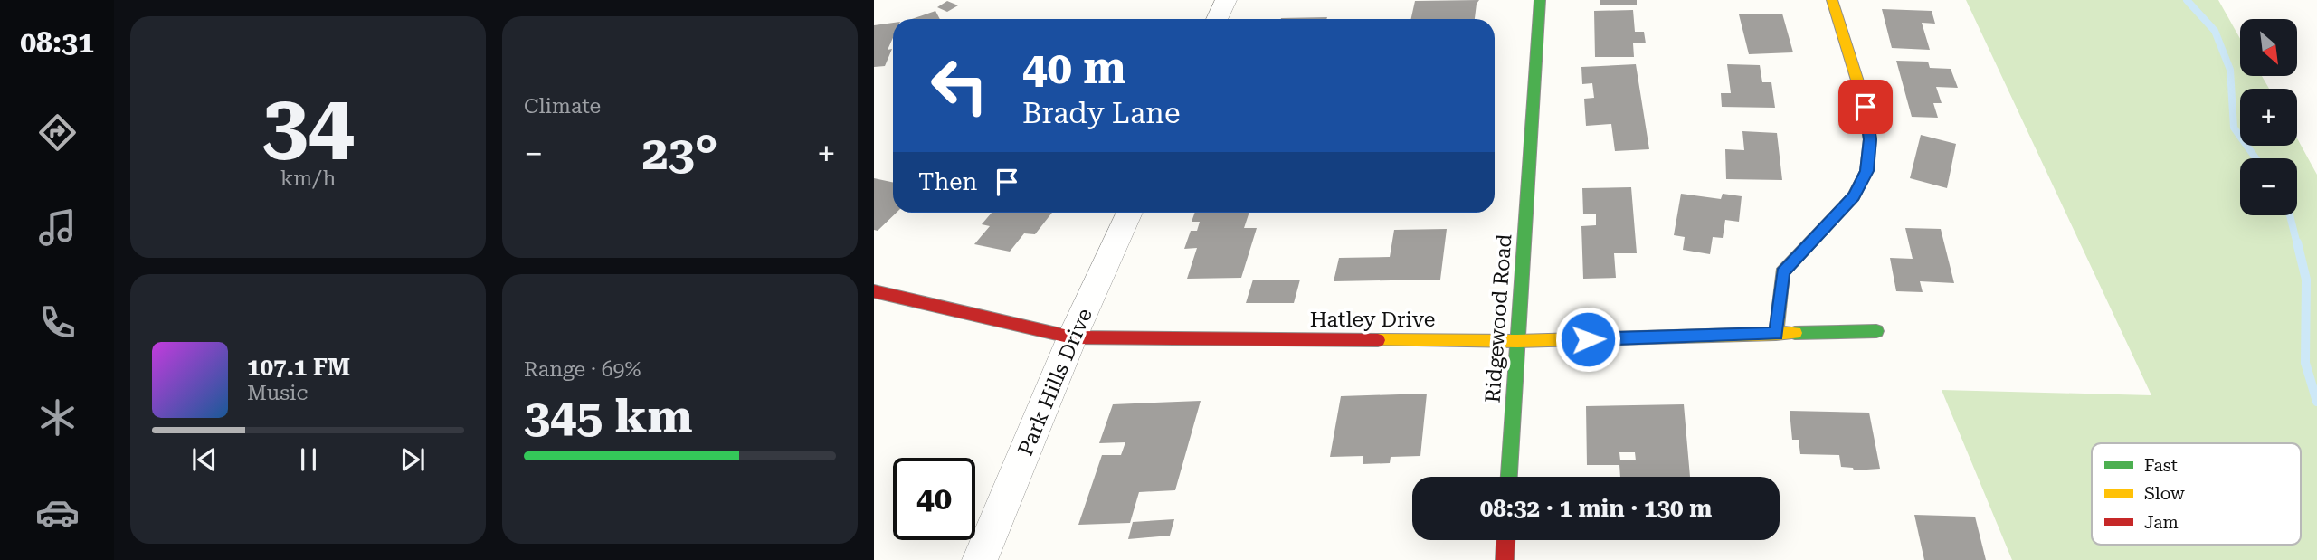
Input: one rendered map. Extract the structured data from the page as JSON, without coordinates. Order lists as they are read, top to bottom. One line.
{"streets":{"street":["Ridgewood Road","Hatley Drive","Park Hills Drive"]},"crossings":[["Ridgewood Road","Hatley Drive"],["Hatley Drive","Park Hills Drive"]],"legend":["Fast","Slow","Jam"],"north":"bottom right","page":{"tabs":"08:31","tile":[["34","km/h"],"Climate",["Range · 69%","345 km"]],"map_buttons":["+","−"],"turn":["40 m","Brady Lane"],"heat":["−","23°","+"],"then":"Then","song":["107.1 FM","Music"],"limit":"40","trip":"08:32 · 1 min · 130 m"}}
